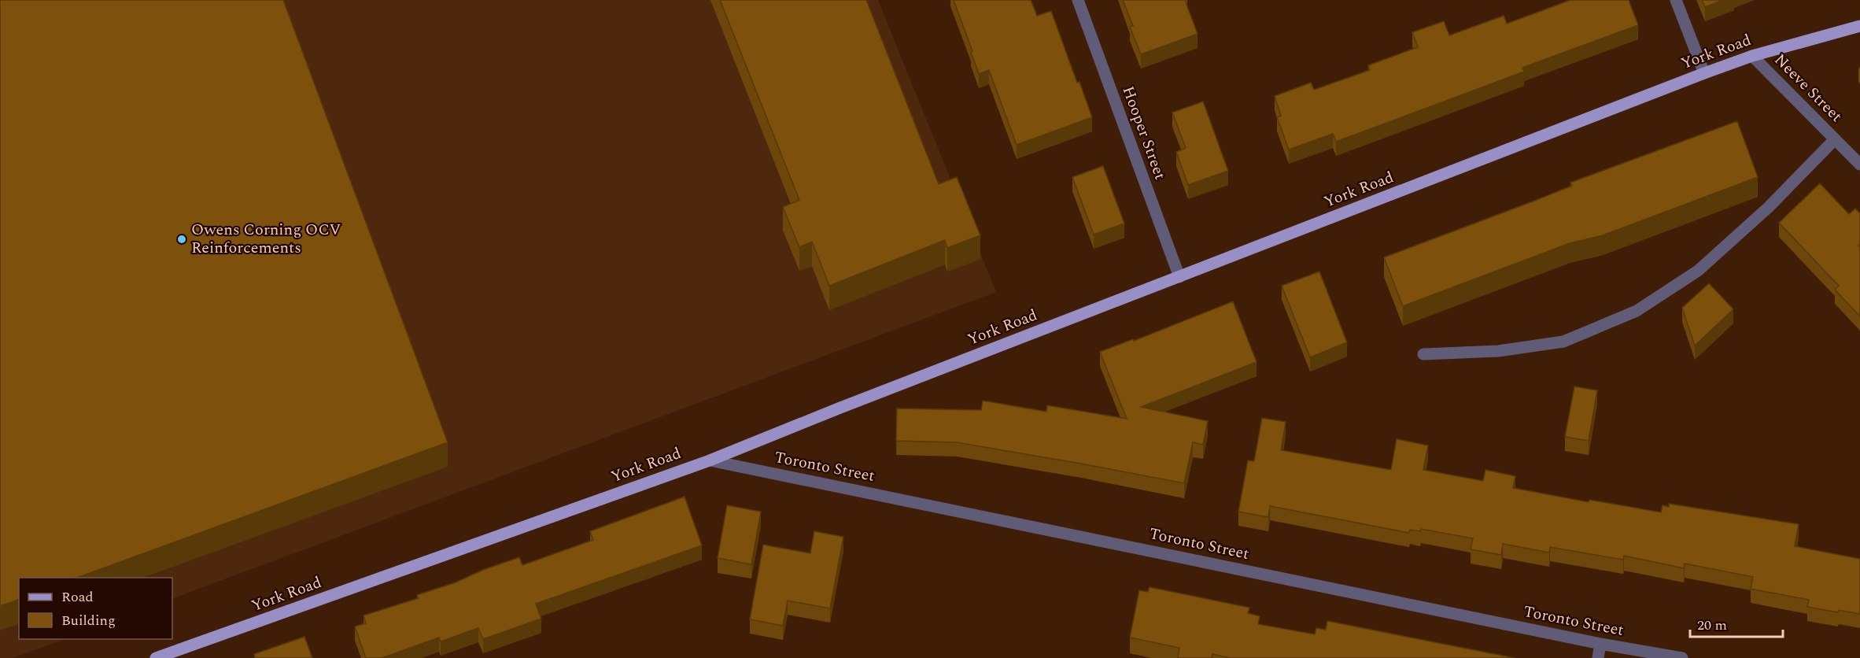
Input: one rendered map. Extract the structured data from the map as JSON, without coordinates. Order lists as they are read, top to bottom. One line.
{"streets":{"main road":["York Road"],"street":["Neeve Street","Hooper Street","Toronto Street"]},"crossings":[["York Road","Neeve Street"],["York Road","Hooper Street"],["York Road","Toronto Street"]],"places":["Owens Corning OCV Reinforcements"],"legend":["Road","Building"],"scale_bar":"20 m"}
